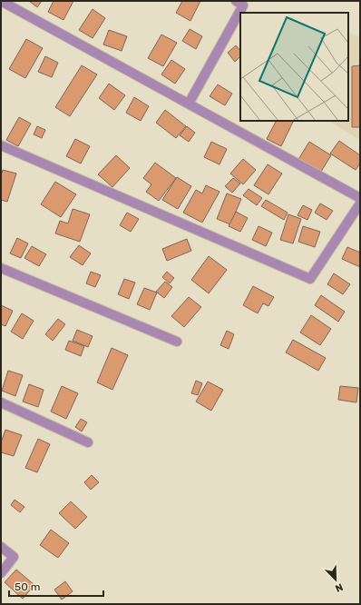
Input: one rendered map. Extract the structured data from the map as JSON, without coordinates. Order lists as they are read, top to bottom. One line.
{"scale_bar":"50 m","north":"bottom right"}
